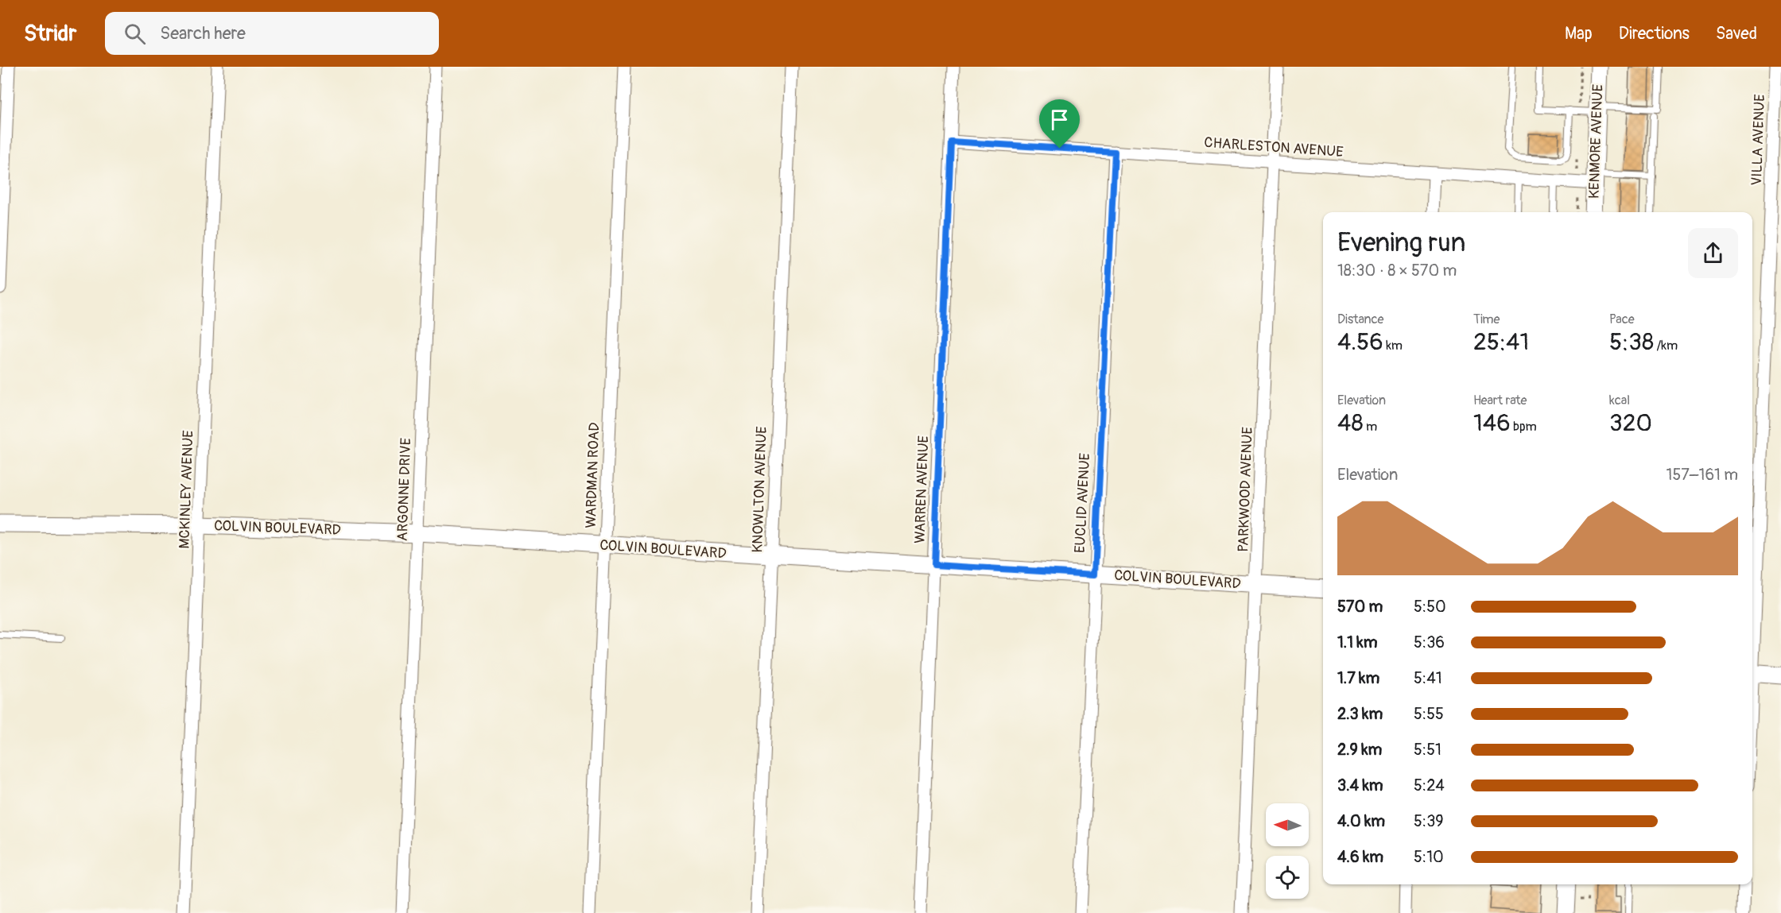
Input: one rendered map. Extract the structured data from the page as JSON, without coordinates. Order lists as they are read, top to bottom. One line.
{"streets":{"street":["VILLA AVENUE","KENMORE AVENUE","CHARLESTON AVENUE","WARDMAN ROAD","MCKINLEY AVENUE","ARGONNE DRIVE","KNOWLTON AVENUE","WARREN AVENUE","PARKWOOD AVENUE","EUCLID AVENUE","COLVIN BOULEVARD"]},"crossings":[["KENMORE AVENUE","CHARLESTON AVENUE"],["CHARLESTON AVENUE","WARREN AVENUE"],["CHARLESTON AVENUE","PARKWOOD AVENUE"],["CHARLESTON AVENUE","EUCLID AVENUE"],["WARDMAN ROAD","COLVIN BOULEVARD"],["MCKINLEY AVENUE","COLVIN BOULEVARD"],["ARGONNE DRIVE","COLVIN BOULEVARD"],["KNOWLTON AVENUE","COLVIN BOULEVARD"],["WARREN AVENUE","COLVIN BOULEVARD"],["PARKWOOD AVENUE","COLVIN BOULEVARD"],["EUCLID AVENUE","COLVIN BOULEVARD"]],"north":"left","page":{"header":"Stridr","search":"Search here","nav":["Map","Directions","Saved"],"heading":["Evening run","18:30 · 8 × 570 m"],"stats":[["Distance","4.56 km"],["Time","25:41"],["Pace","5:38 /km"],["Elevation","48 m"],["Heart rate","146 bpm"],["kcal","320"]],"chart":["Elevation","157–161 m"],"list":[{"name":"570 m","note":"5:50"},{"name":"1.1 km","note":"5:36"},{"name":"1.7 km","note":"5:41"},{"name":"2.3 km","note":"5:55"},{"name":"2.9 km","note":"5:51"},{"name":"3.4 km","note":"5:24"},{"name":"4.0 km","note":"5:39"},{"name":"4.6 km","note":"5:10"}]}}
